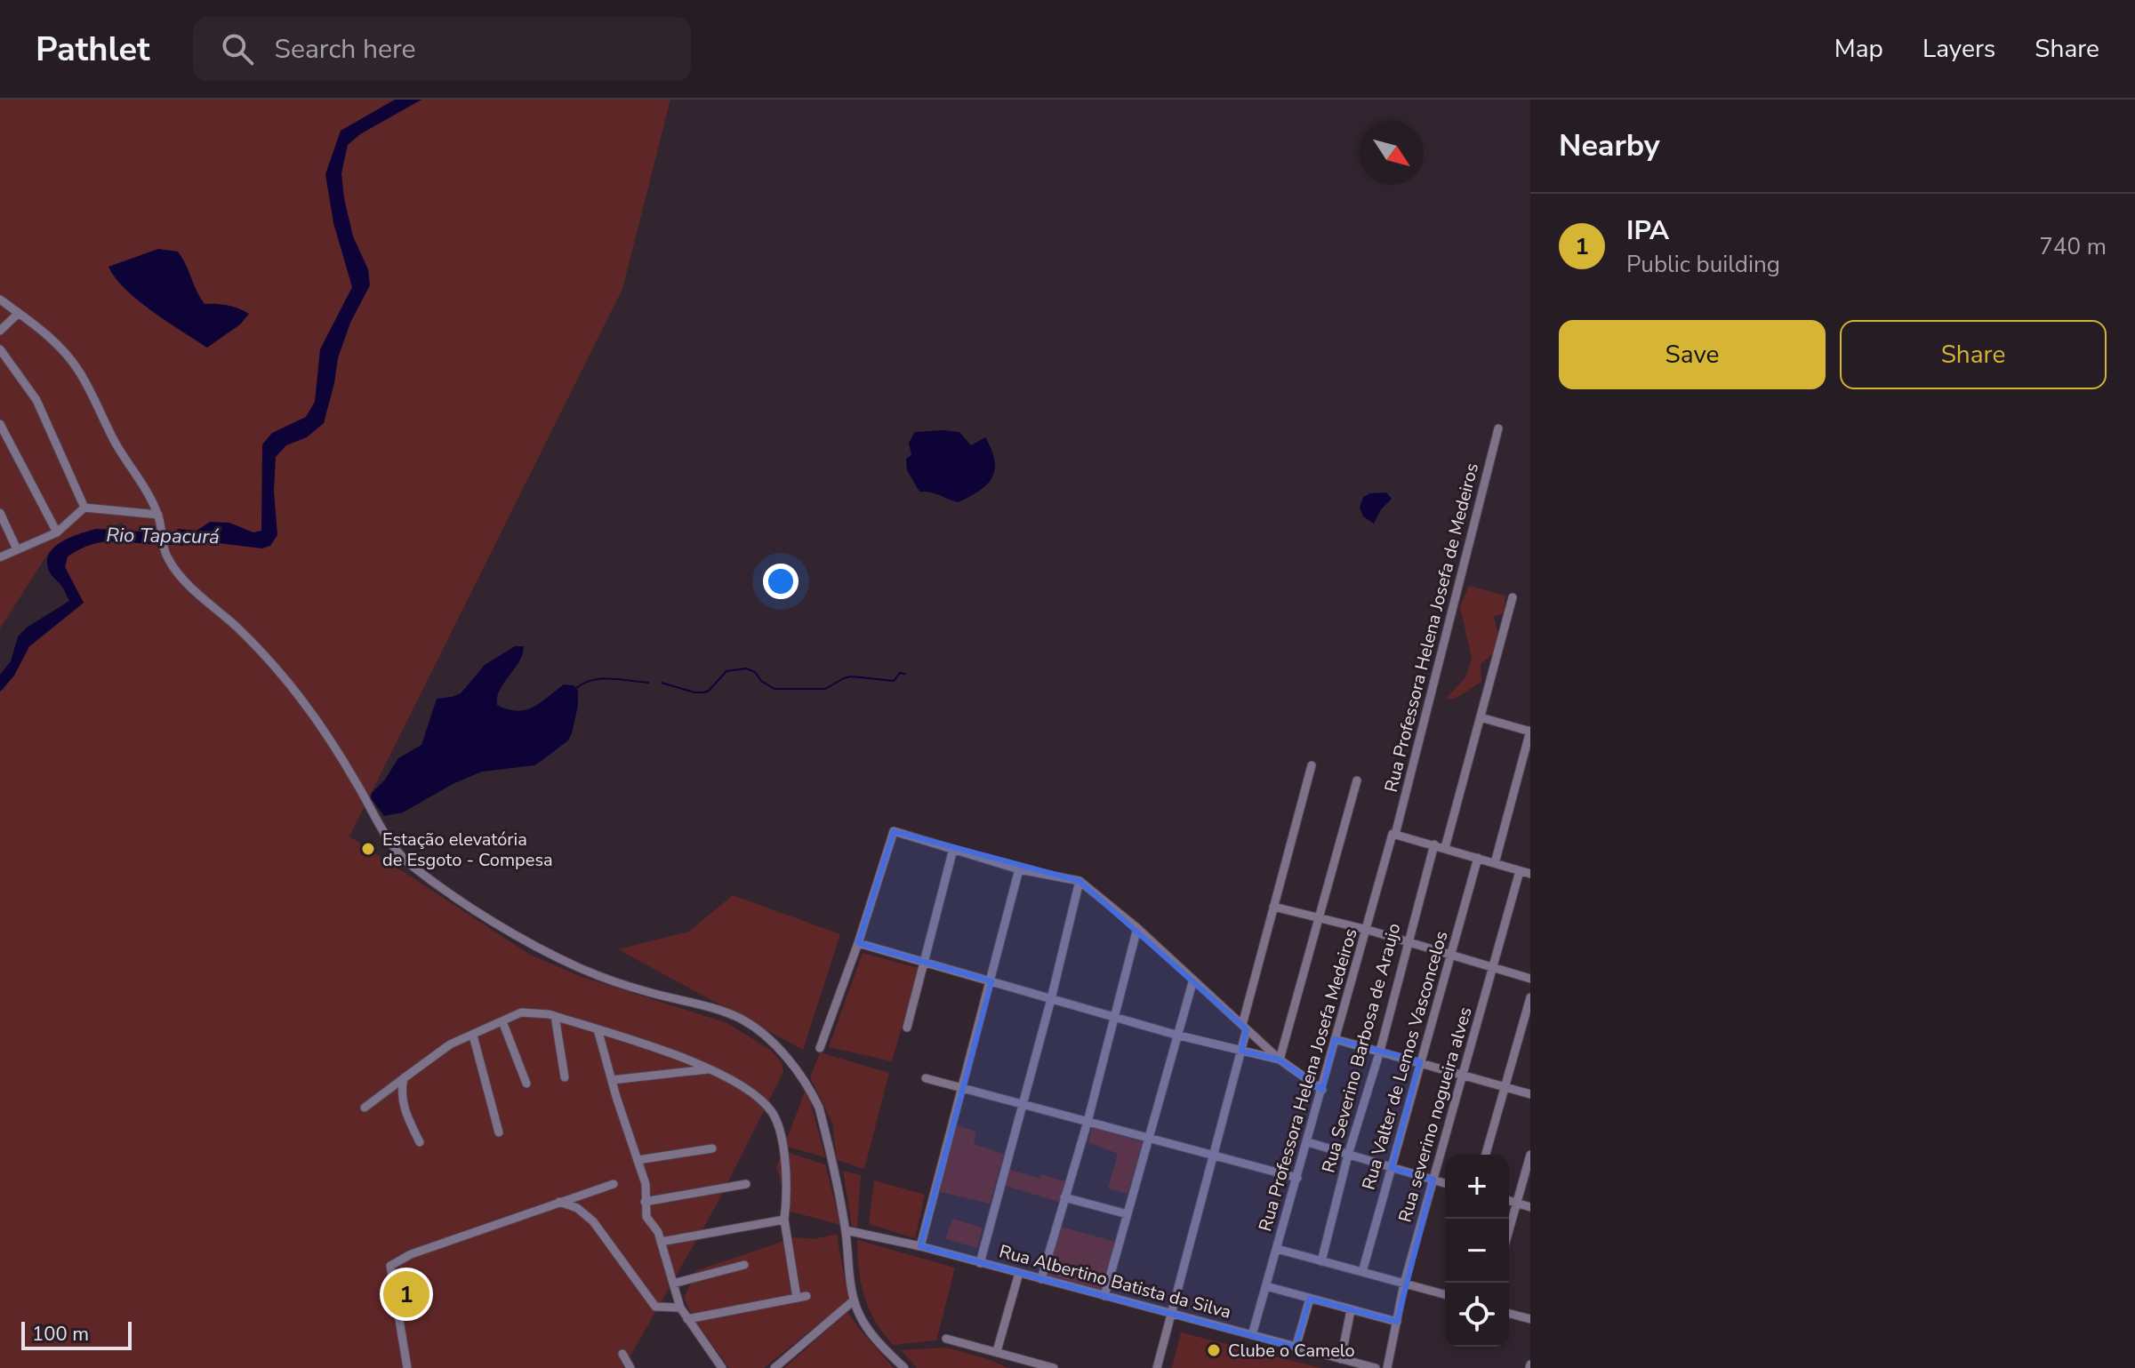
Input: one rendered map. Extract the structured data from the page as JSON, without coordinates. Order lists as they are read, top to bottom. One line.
{"streets":{"street":["Rua Professora Helena Josefa de Medeiros","Rua Severino Barbosa de Araujo","Rua Valter de Lemos Vasconcelos","Rua Professora Helena Josefa Medeiros","Rua severino nogueira alves","Rua Albertino Batista da Silva"]},"crossings":[["Rua Professora Helena Josefa de Medeiros","Rua Professora Helena Josefa Medeiros"],["Rua Professora Helena Josefa Medeiros","Rua Albertino Batista da Silva"]],"water":["Rio Tapacurá"],"places":["Estação elevatória de Esgoto - Compesa","Clube o Camelo"],"scale_bar":"100 m","north":"bottom right","page":{"header":"Pathlet","search":"Search here","nav":["Map","Layers","Share"],"heading":"Nearby","list":[{"mark":"1","name":"IPA","note":"Public building","value":"740 m"}],"buttons":["Save","Share"],"map_buttons":["+","−"],"pins":"1","scale":"100 m"}}
